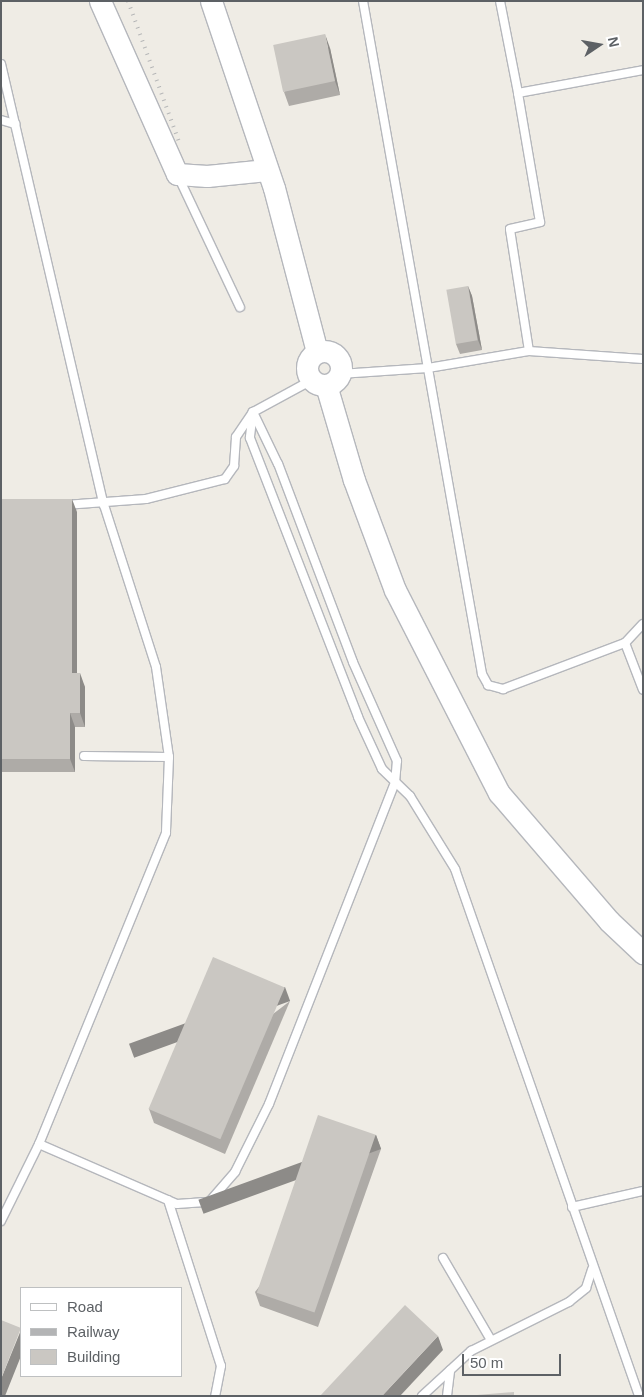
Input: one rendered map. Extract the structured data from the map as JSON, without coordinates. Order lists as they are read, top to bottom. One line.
{"legend":["Road","Railway","Building"],"scale_bar":"50 m","north":"right"}
